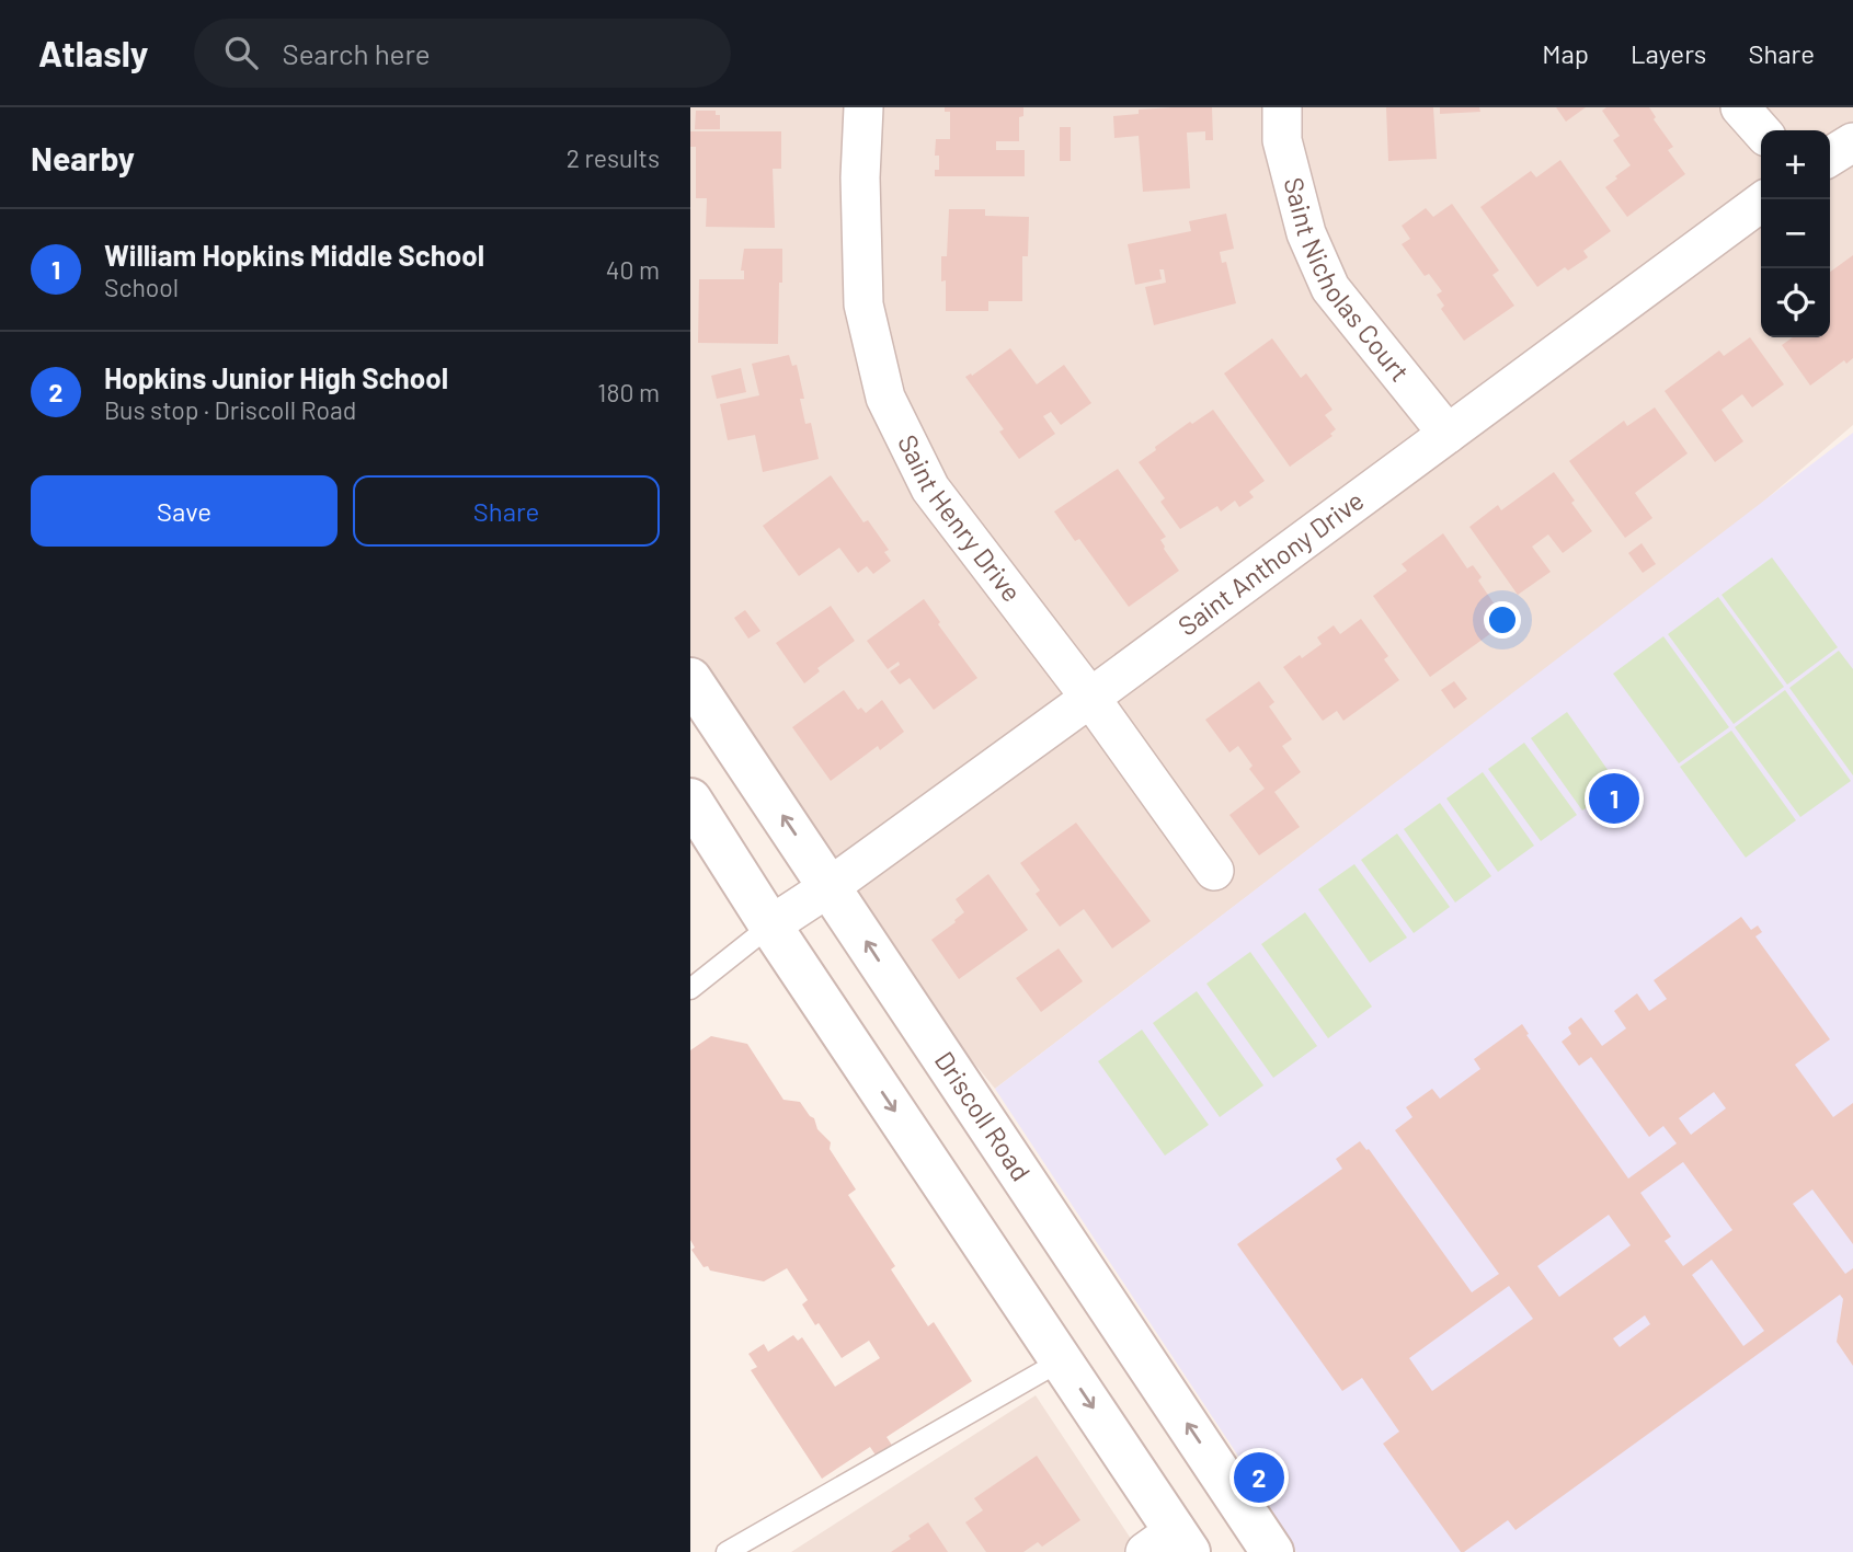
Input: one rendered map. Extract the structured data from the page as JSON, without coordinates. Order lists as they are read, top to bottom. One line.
{"streets":{"street":["Saint Nicholas Court","Saint Henry Drive","Saint Anthony Drive","Driscoll Road"]},"crossings":[["Saint Nicholas Court","Saint Anthony Drive"],["Saint Henry Drive","Saint Anthony Drive"],["Saint Anthony Drive","Driscoll Road"]],"page":{"header":"Atlasly","search":"Search here","nav":["Map","Layers","Share"],"heading":["Nearby","2 results"],"map_buttons":["+","−"],"list":[{"mark":"1","name":"William Hopkins Middle School","note":"School","value":"40 m"},{"mark":"2","name":"Hopkins Junior High School","note":"Bus stop · Driscoll Road","value":"180 m"}],"buttons":["Save","Share"],"pins":["1","2"]}}
